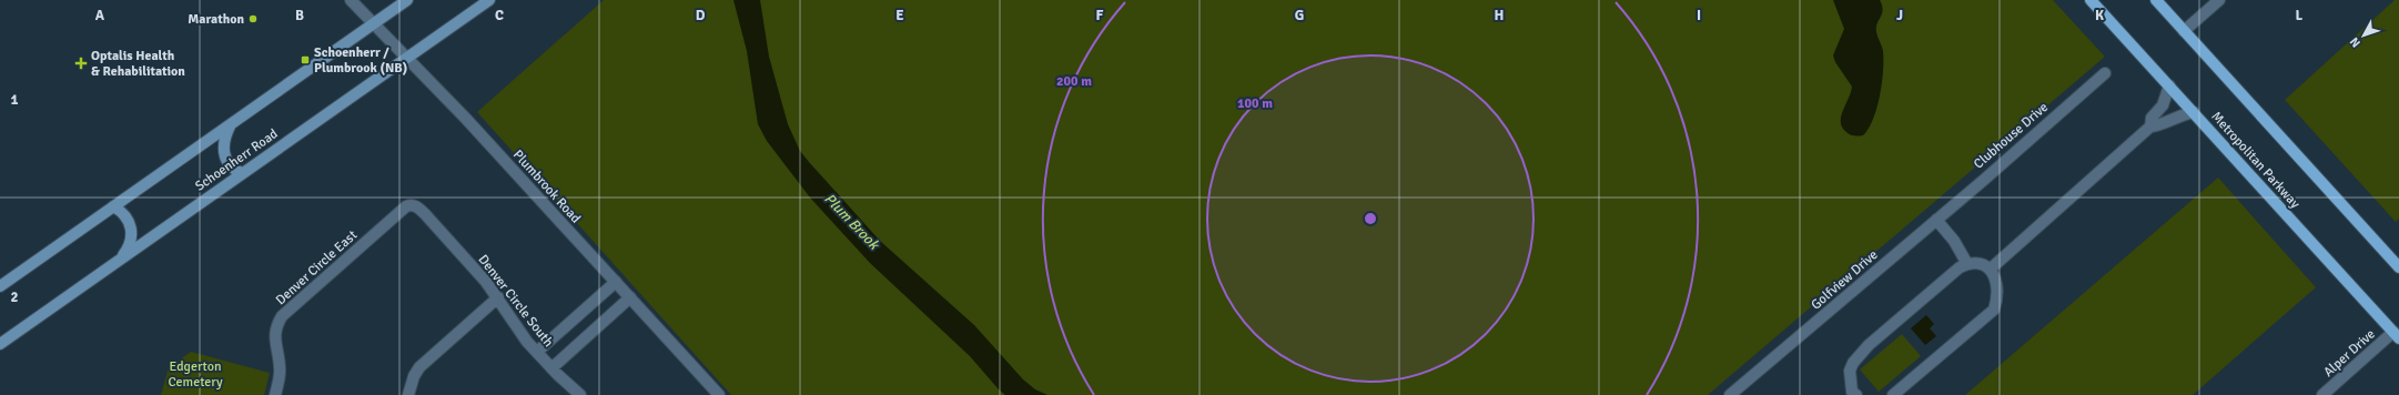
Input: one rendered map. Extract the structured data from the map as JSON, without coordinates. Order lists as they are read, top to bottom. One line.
{"streets":{"main road":["Schoenherr Road","Metropolitan Parkway"],"street":["Clubhouse Drive","Plumbrook Road","Denver Circle East","Golfview Drive","Denver Circle South","Alper Drive"]},"crossings":[["Clubhouse Drive","Golfview Drive"],["Schoenherr Road","Plumbrook Road"],["Metropolitan Parkway","Alper Drive"],["Denver Circle East","Denver Circle South"]],"water":["Plum Brook"],"parks":["Edgerton Cemetery"],"places":{"other":["Marathon"],"transit":["Schoenherr / Plumbrook (NB)"],"health":["Optalis Health & Rehabilitation"]},"north":"bottom left","grid":{"columns":["A","B","C","D","E","F","G","H","I","J","K","L"],"rows":["1","2"]},"rings":["200 m","100 m"]}
